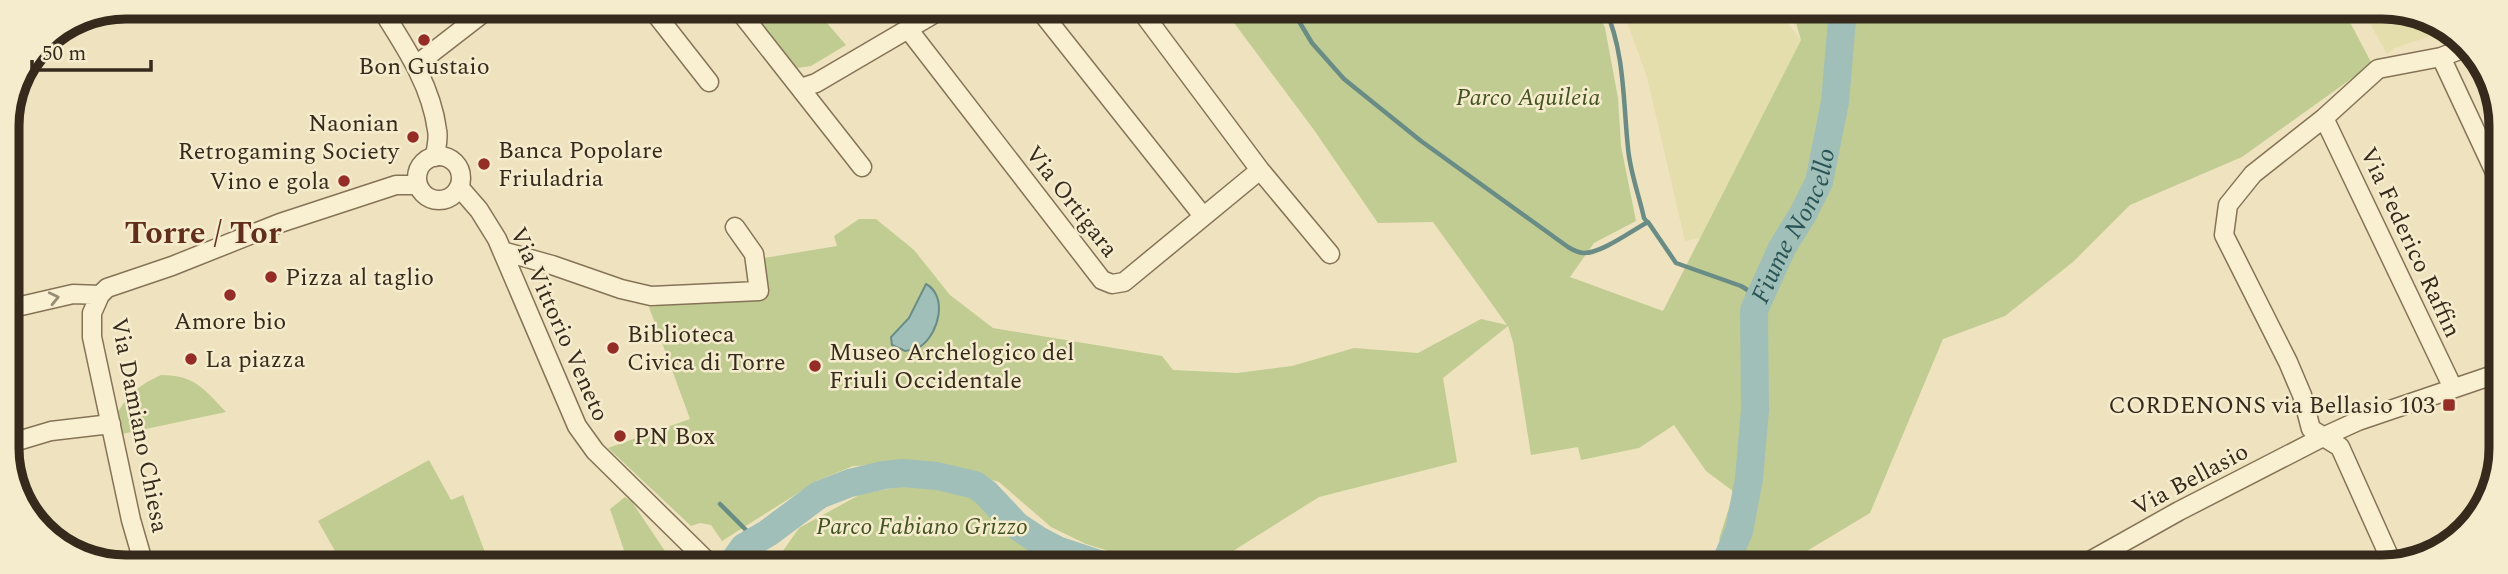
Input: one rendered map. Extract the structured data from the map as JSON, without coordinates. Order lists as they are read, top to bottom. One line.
{"streets":{"street":["Via Ortigara","Via Federico Raffin","Via Vittorio Veneto","Via Damiano Chiesa","Via Bellasio"]},"crossings":[["Via Federico Raffin","Via Bellasio"]],"districts":["Torre / Tor"],"water":["Fiume Noncello"],"parks":["Parco Aquileia","Parco Fabiano Grizzo"],"places":{"other":["Bon Gustaio","Naonian Retrogaming Society","Banca Popolare Friuladria","Vino e gola","Pizza al taglio","Amore bio","Biblioteca Civica di Torre","La piazza","Museo Archelogico del Friuli Occidentale","PN Box"],"transit":["CORDENONS via Bellasio 103"]},"scale_bar":"50 m"}
